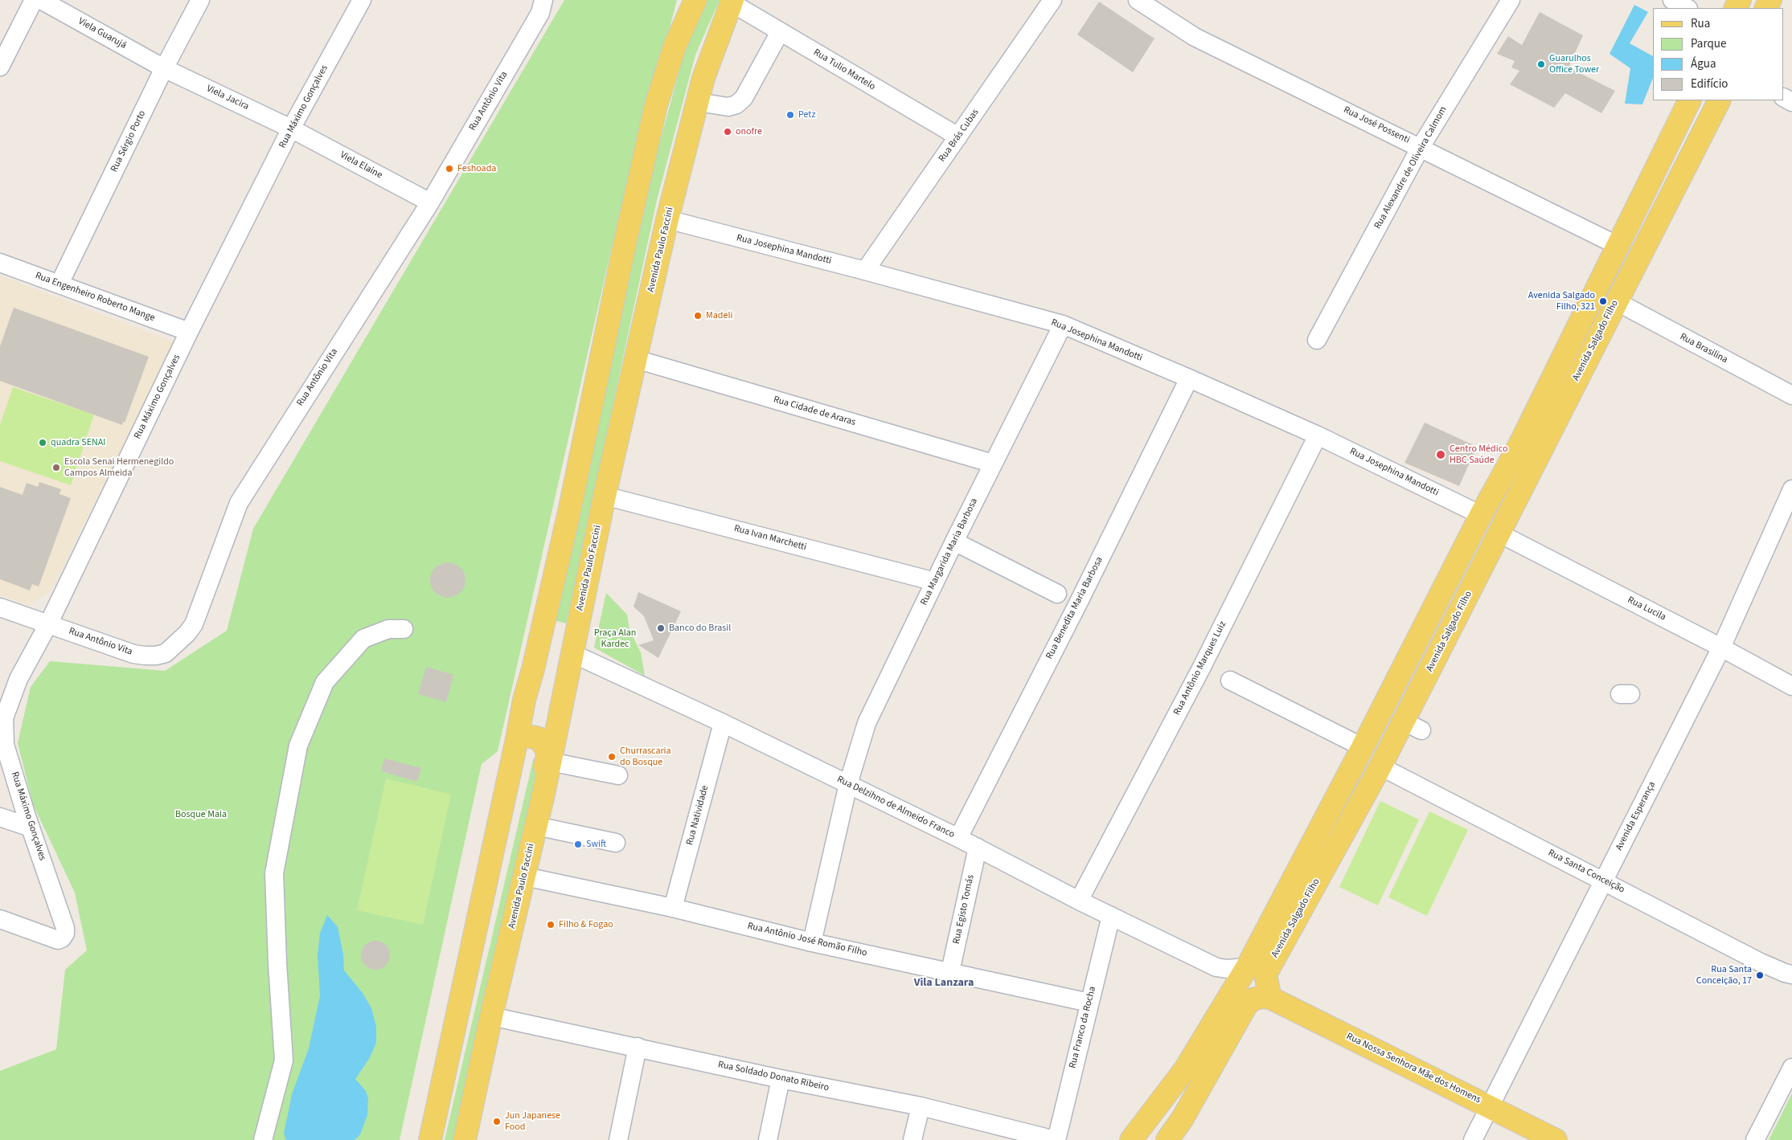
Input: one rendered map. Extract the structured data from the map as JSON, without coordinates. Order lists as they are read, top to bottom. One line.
{"streets":{"main road":["Avenida Paulo Faccini","Avenida Salgado Filho","Rua Nossa Senhora Mãe dos Homens"],"street":["Viela Guarujá","Rua Tulio Martelo","Viela Jacira","Rua Antônio Vita","Rua Máximo Gonçalves","Rua José Possenti","Rua Brás Cubas","Rua Sérgio Porto","Viela Elaine","Rua Alexandre de Oliveira Calmom","Rua Josephina Mandotti","Rua Engenheiro Roberto Mange","Rua Brasilina","Rua Cidade de Araras","Rua Ivan Marchetti","Rua Margarida Maria Barbosa","Rua Benedita Maria Barbosa","Rua Lucila","Rua Antônio Marques Luiz","Rua Delzihno de Almeido Franco","Rua Natividade","Avenida Esperança","Rua Santa Conceição","Rua Egisto Tomás","Rua Antônio José Romão Filho","Rua Franco da Rocha","Rua Soldado Donato Ribeiro"]},"crossings":[["Viela Guarujá","Viela Jacira"],["Viela Guarujá","Rua Sérgio Porto"],["Rua Tulio Martelo","Rua Brás Cubas"],["Rua Tulio Martelo","Avenida Paulo Faccini"],["Viela Jacira","Rua Máximo Gonçalves"],["Viela Jacira","Rua Sérgio Porto"],["Viela Jacira","Viela Elaine"],["Rua Antônio Vita","Rua Máximo Gonçalves"],["Rua Antônio Vita","Viela Elaine"],["Rua Máximo Gonçalves","Viela Elaine"],["Rua Máximo Gonçalves","Rua Engenheiro Roberto Mange"],["Rua José Possenti","Rua Alexandre de Oliveira Calmom"],["Rua José Possenti","Avenida Salgado Filho"],["Rua Brás Cubas","Rua Josephina Mandotti"],["Rua Sérgio Porto","Rua Engenheiro Roberto Mange"],["Avenida Paulo Faccini","Rua Josephina Mandotti"],["Avenida Paulo Faccini","Rua Cidade de Araras"],["Avenida Paulo Faccini","Rua Ivan Marchetti"],["Avenida Paulo Faccini","Rua Delzihno de Almeido Franco"],["Avenida Paulo Faccini","Rua Antônio José Romão Filho"],["Avenida Paulo Faccini","Rua Soldado Donato Ribeiro"],["Rua Josephina Mandotti","Avenida Salgado Filho"],["Rua Josephina Mandotti","Rua Margarida Maria Barbosa"],["Rua Josephina Mandotti","Rua Benedita Maria Barbosa"],["Rua Josephina Mandotti","Rua Antônio Marques Luiz"],["Avenida Salgado Filho","Rua Brasilina"],["Avenida Salgado Filho","Rua Lucila"],["Avenida Salgado Filho","Rua Delzihno de Almeido Franco"],["Avenida Salgado Filho","Rua Santa Conceição"],["Avenida Salgado Filho","Rua Nossa Senhora Mãe dos Homens"],["Rua Cidade de Araras","Rua Margarida Maria Barbosa"],["Rua Ivan Marchetti","Rua Margarida Maria Barbosa"],["Rua Margarida Maria Barbosa","Rua Delzihno de Almeido Franco"],["Rua Margarida Maria Barbosa","Rua Antônio José Romão Filho"],["Rua Benedita Maria Barbosa","Rua Delzihno de Almeido Franco"],["Rua Lucila","Avenida Esperança"],["Rua Antônio Marques Luiz","Rua Delzihno de Almeido Franco"],["Rua Delzihno de Almeido Franco","Rua Natividade"],["Rua Delzihno de Almeido Franco","Rua Egisto Tomás"],["Rua Delzihno de Almeido Franco","Rua Franco da Rocha"],["Rua Natividade","Rua Antônio José Romão Filho"],["Avenida Esperança","Rua Santa Conceição"],["Avenida Esperança","Rua Nossa Senhora Mãe dos Homens"],["Rua Egisto Tomás","Rua Antônio José Romão Filho"],["Rua Antônio José Romão Filho","Rua Franco da Rocha"],["Rua Franco da Rocha","Rua Soldado Donato Ribeiro"]],"districts":["Vila Lanzara"],"parks":["Praça Alan Kardec","Bosque Maia"],"places":["Guarulhos Office Tower","Petz","onofre","Feshoada","Avenida Salgado Filho, 321","Madeli","quadra SENAI","Centro Médico HBC Saúde","Escola Senai Hermenegildo Campos Almeida","Banco do Brasil","Churrascaria do Bosque","Swift","Filho & Fogao","Rua Santa Conceição, 17","Jun Japanese Food"],"legend":["Rua","Parque","Água","Edifício"]}
